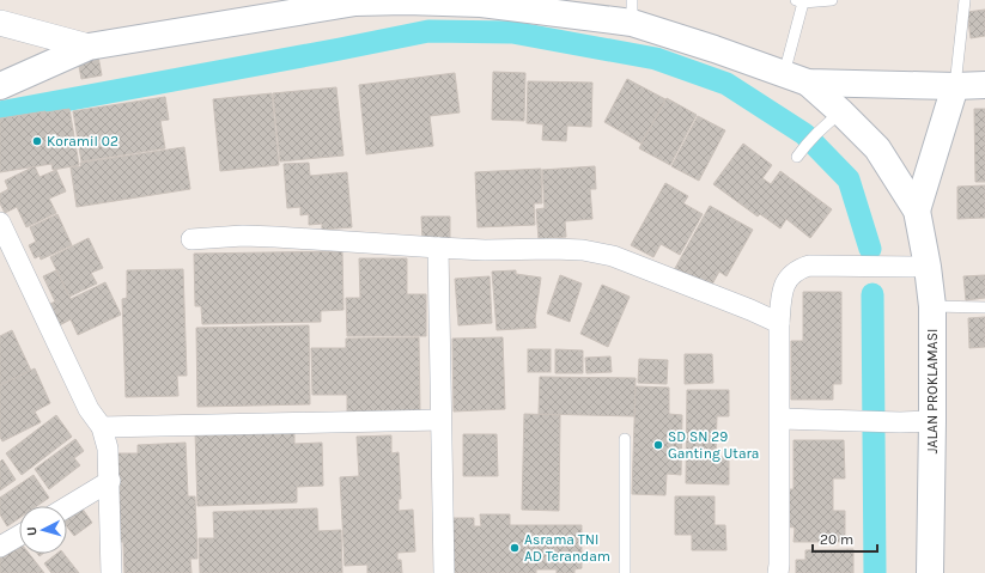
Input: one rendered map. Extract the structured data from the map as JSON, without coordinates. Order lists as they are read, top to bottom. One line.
{"streets":{"main road":["JALAN PROKLAMASI"]},"places":["Koramil 02","SD SN 29 Ganting Utara","Asrama TNI AD Terandam"],"scale_bar":"20 m","north":"left"}
